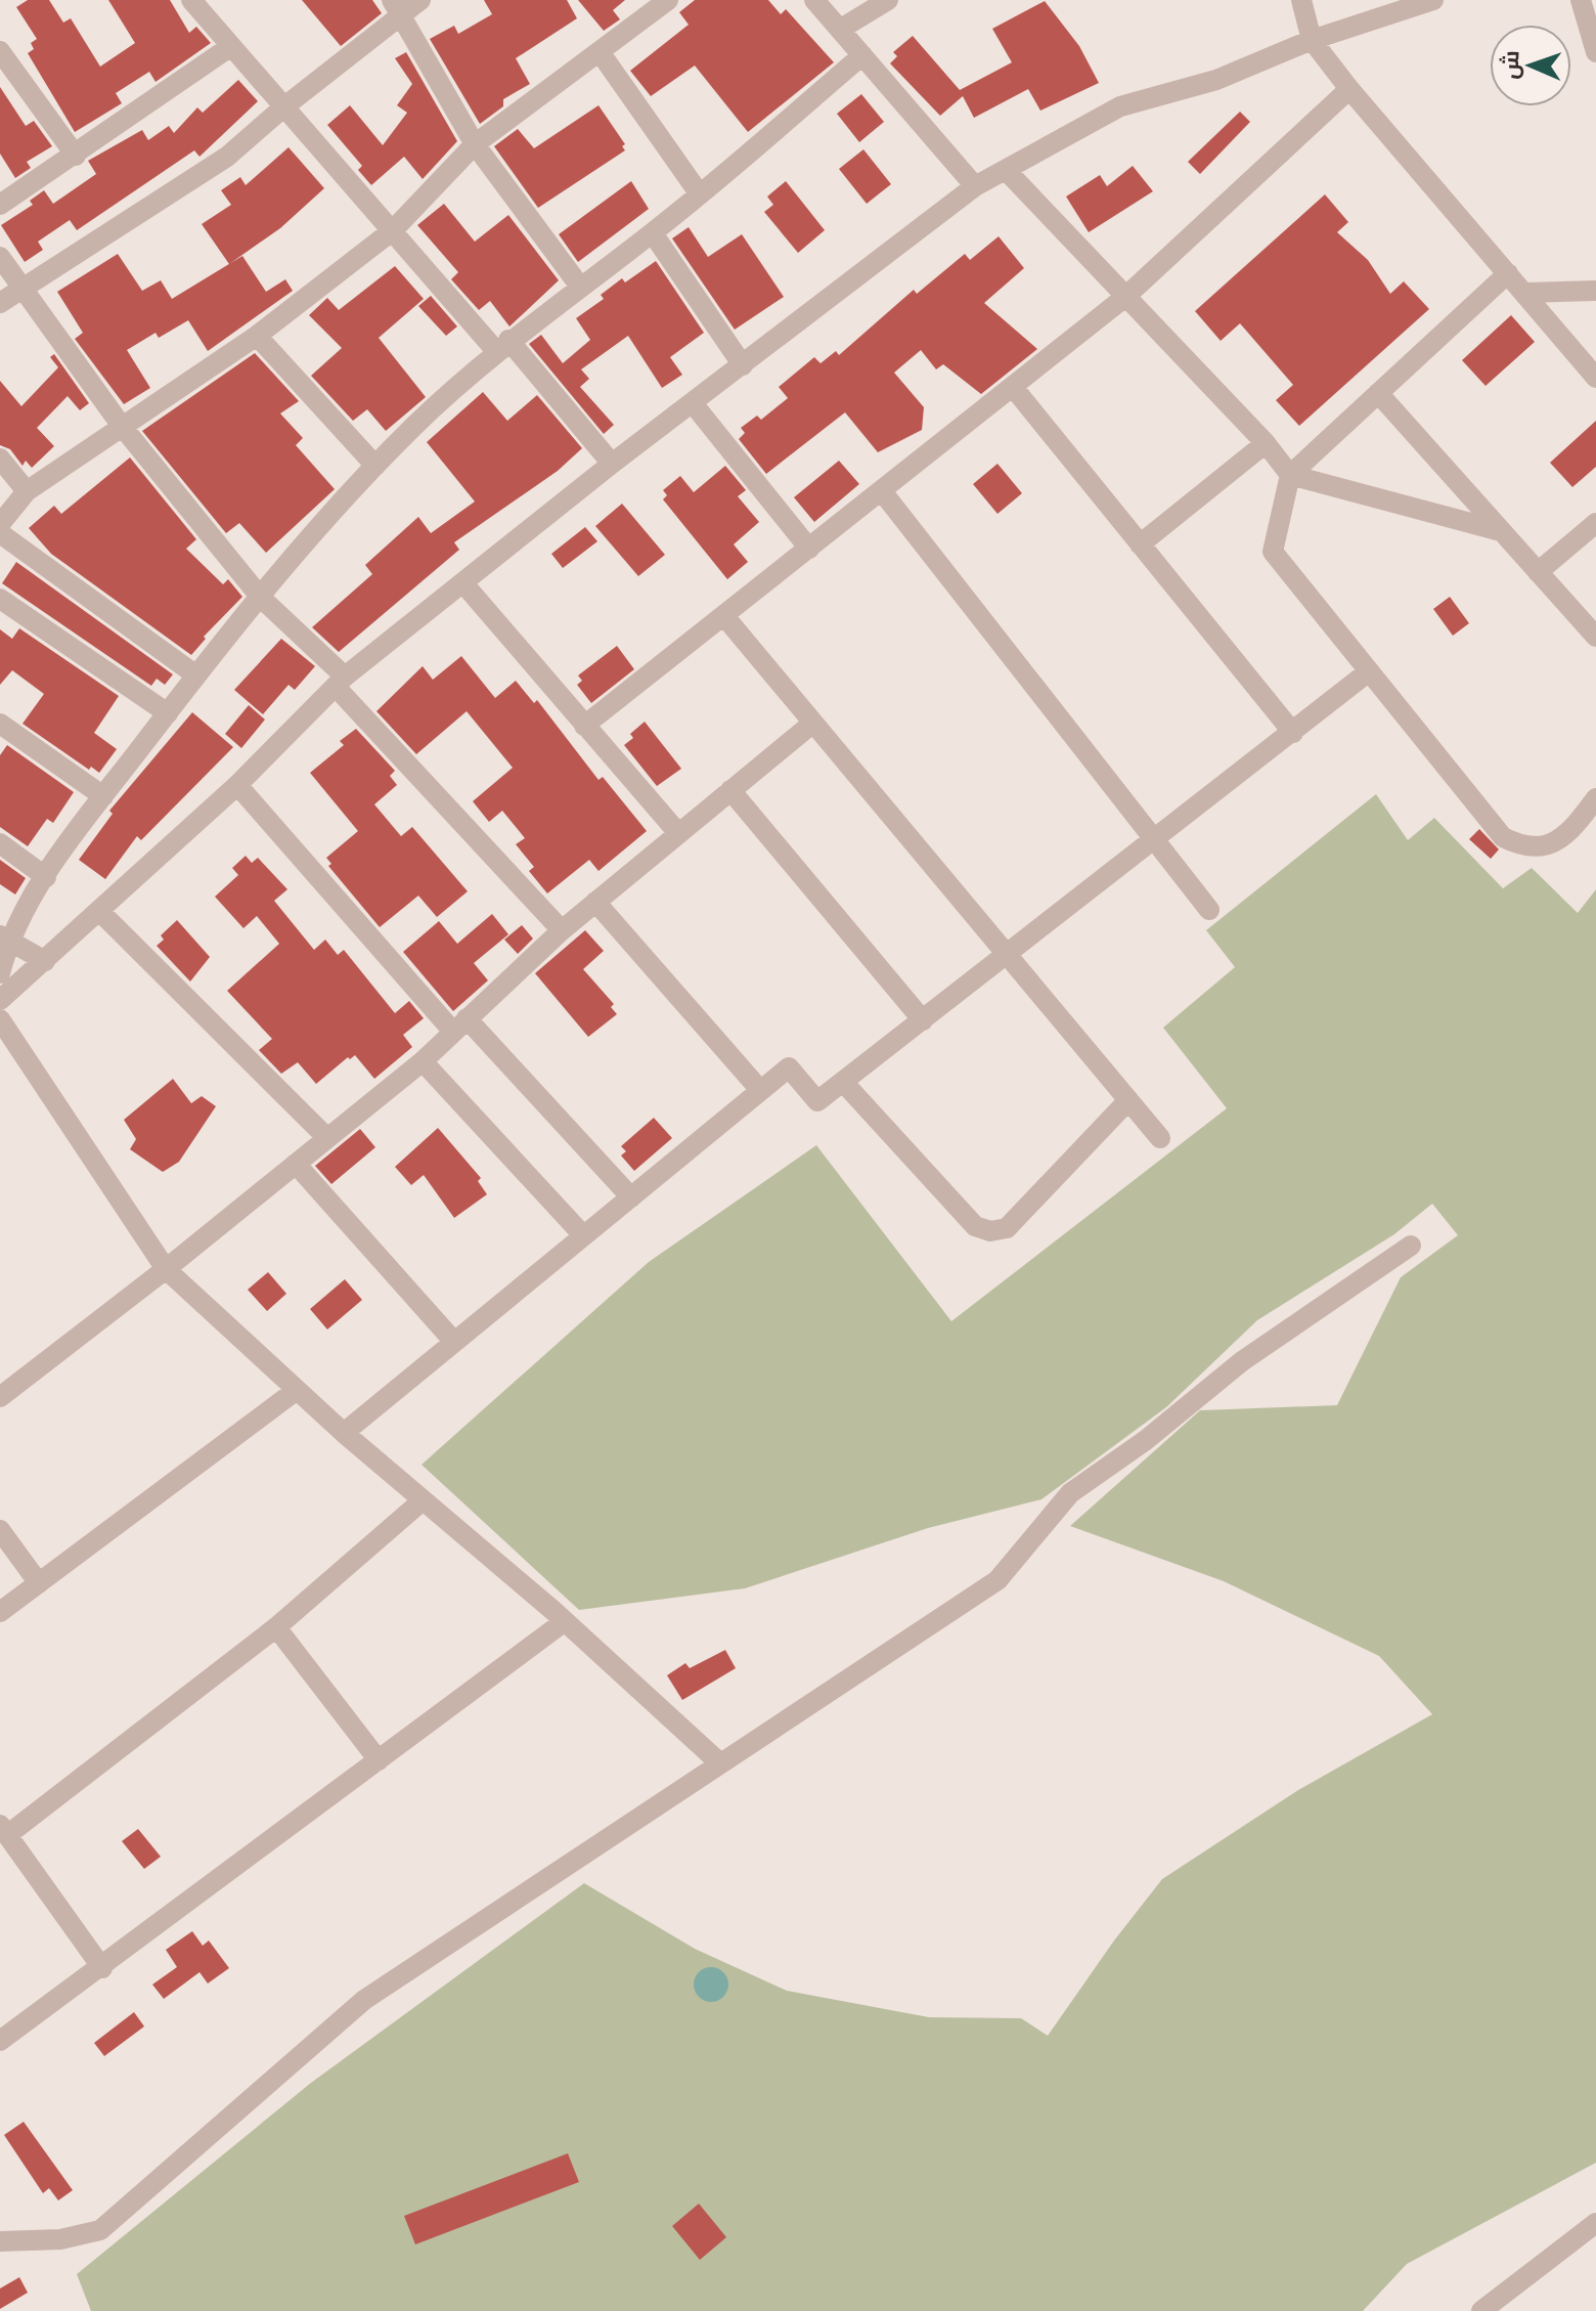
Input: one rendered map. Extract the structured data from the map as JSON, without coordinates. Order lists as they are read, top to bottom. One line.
{"north":"left"}
